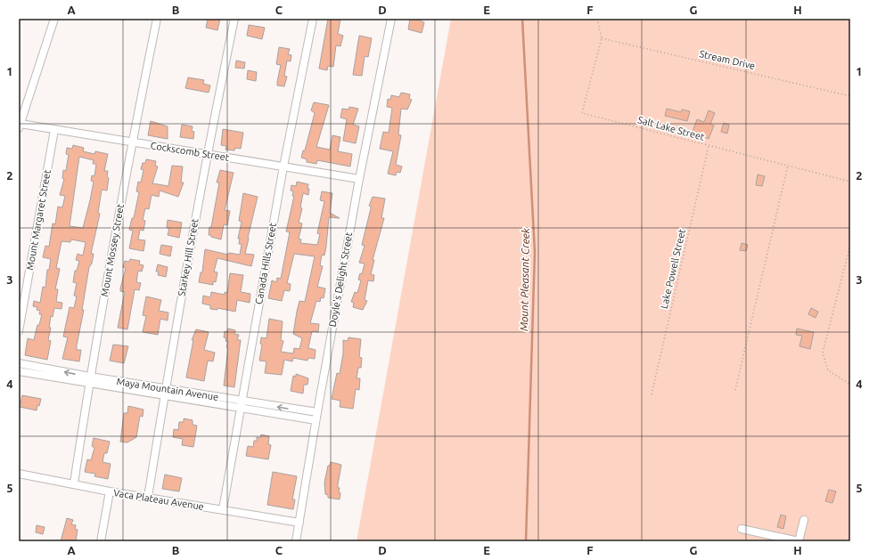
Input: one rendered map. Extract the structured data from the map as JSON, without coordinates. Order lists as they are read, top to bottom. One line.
{"streets":{"street":["Cockscomb Street","Mount Margaret Street","Mount Mossey Street","Starkey Hill Street","Canada Hills Street","Doyle's Delight Street","Maya Mountain Avenue","Vaca Plateau Avenue"],"path":["Stream Drive","Salt Lake Street","Lake Powell Street"]},"crossings":[["Stream Drive","Salt Lake Street"],["Salt Lake Street","Lake Powell Street"],["Cockscomb Street","Mount Margaret Street"],["Cockscomb Street","Mount Mossey Street"],["Cockscomb Street","Starkey Hill Street"],["Cockscomb Street","Canada Hills Street"],["Cockscomb Street","Doyle's Delight Street"],["Mount Mossey Street","Maya Mountain Avenue"],["Mount Mossey Street","Vaca Plateau Avenue"],["Starkey Hill Street","Maya Mountain Avenue"],["Starkey Hill Street","Vaca Plateau Avenue"],["Canada Hills Street","Maya Mountain Avenue"],["Canada Hills Street","Vaca Plateau Avenue"],["Doyle's Delight Street","Maya Mountain Avenue"],["Doyle's Delight Street","Vaca Plateau Avenue"]],"water":["Mount Pleasant Creek"],"grid":{"columns":["A","B","C","D","E","F","G","H"],"rows":["1","2","3","4","5"]}}
